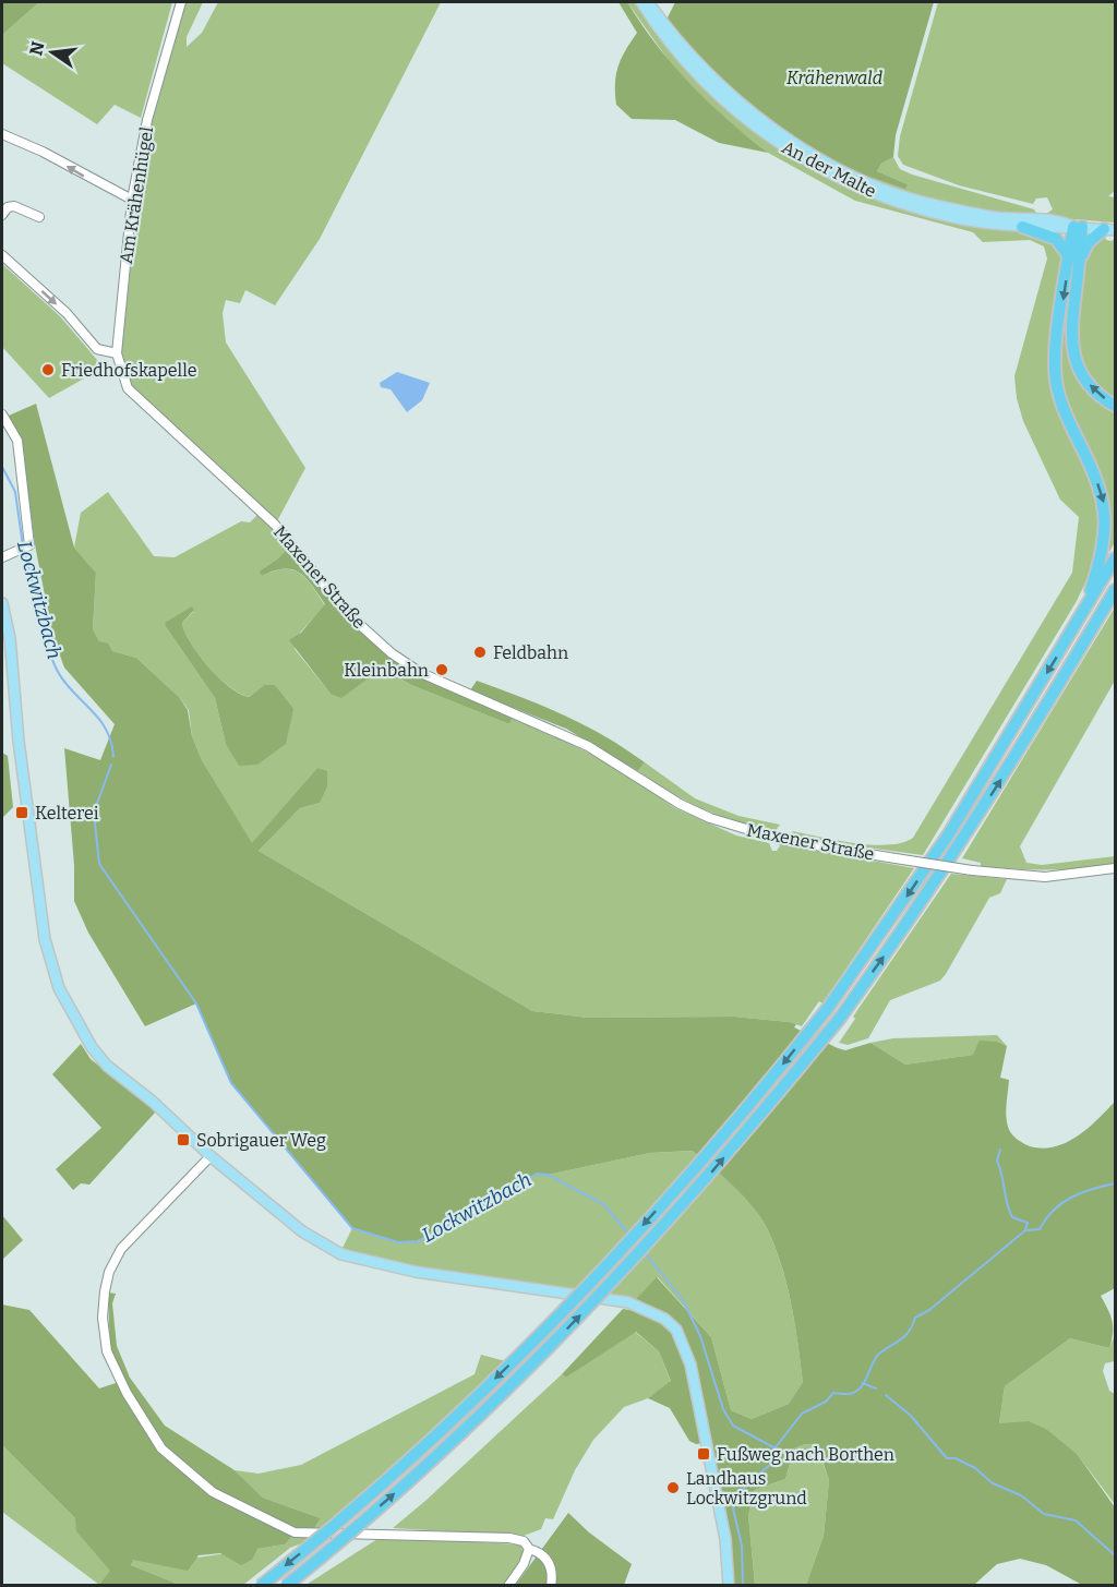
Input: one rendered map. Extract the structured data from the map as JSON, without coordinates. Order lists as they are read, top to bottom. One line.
{"streets":{"main road":["An der Malte"],"street":["Am Krähenhügel","Maxener Straße"]},"crossings":[["Am Krähenhügel","Maxener Straße"]],"water":["Lockwitzbach"],"parks":["Krähenwald"],"places":{"other":["Friedhofskapelle","Feldbahn","Kleinbahn","Landhaus Lockwitzgrund"],"transit":["Kelterei","Sobrigauer Weg","Fußweg nach Borthen"]},"north":"left"}
